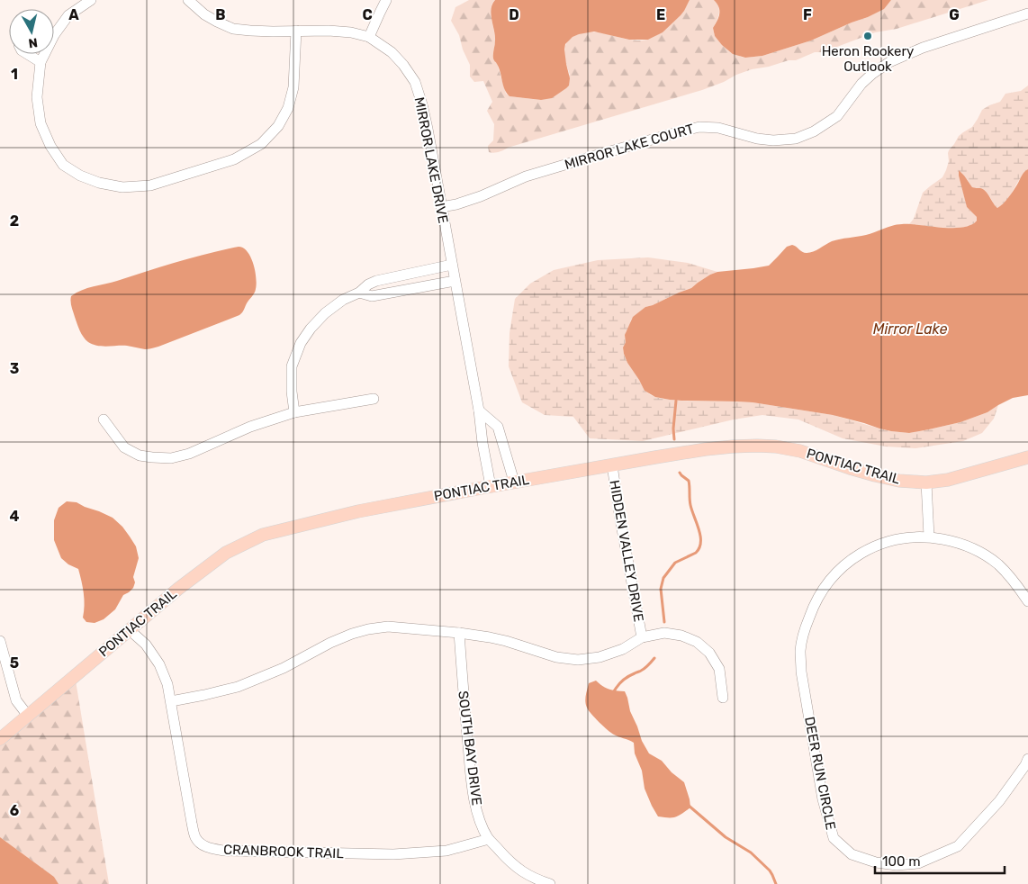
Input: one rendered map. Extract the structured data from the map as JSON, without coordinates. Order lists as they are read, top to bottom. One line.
{"streets":{"main road":["PONTIAC TRAIL"],"street":["MIRROR LAKE COURT","MIRROR LAKE DRIVE","HIDDEN VALLEY DRIVE","SOUTH BAY DRIVE","DEER RUN CIRCLE","CRANBROOK TRAIL"]},"crossings":[["MIRROR LAKE COURT","MIRROR LAKE DRIVE"],["MIRROR LAKE DRIVE","PONTIAC TRAIL"],["PONTIAC TRAIL","HIDDEN VALLEY DRIVE"],["PONTIAC TRAIL","CRANBROOK TRAIL"],["SOUTH BAY DRIVE","CRANBROOK TRAIL"]],"water":["Mirror Lake"],"places":["Heron Rookery Outlook"],"scale_bar":"100 m","north":"bottom","grid":{"columns":["A","B","C","D","E","F","G"],"rows":["1","2","3","4","5","6"]}}
